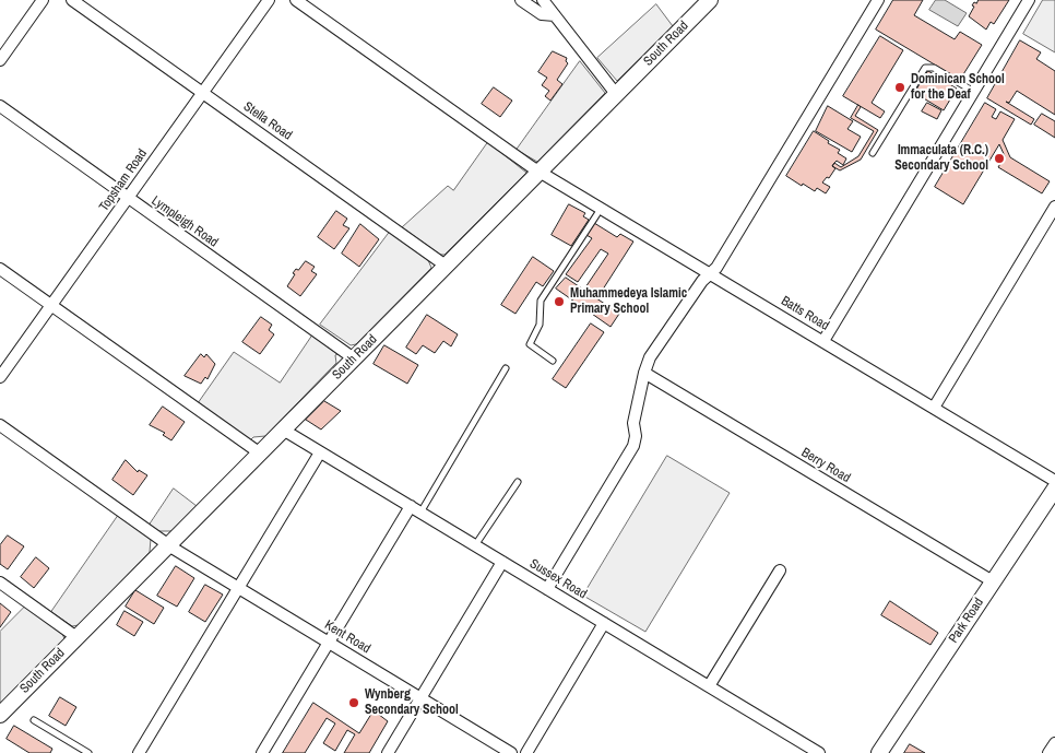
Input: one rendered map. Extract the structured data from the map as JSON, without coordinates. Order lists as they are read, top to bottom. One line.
{"streets":{"street":["South Road","Stella Road","Topsham Road","Lympleigh Road","Batts Road","Berry Road","Sussex Road","Park Road","Kent Road"]},"crossings":[["South Road","Stella Road"],["South Road","Lympleigh Road"],["South Road","Batts Road"],["South Road","Sussex Road"],["South Road","Kent Road"],["Stella Road","Topsham Road"],["Topsham Road","Lympleigh Road"],["Berry Road","Park Road"]],"places":["Dominican School for the Deaf","Immaculata (R.C.) Secondary School","Muhammedeya Islamic Primary School","Wynberg Secondary School"]}
